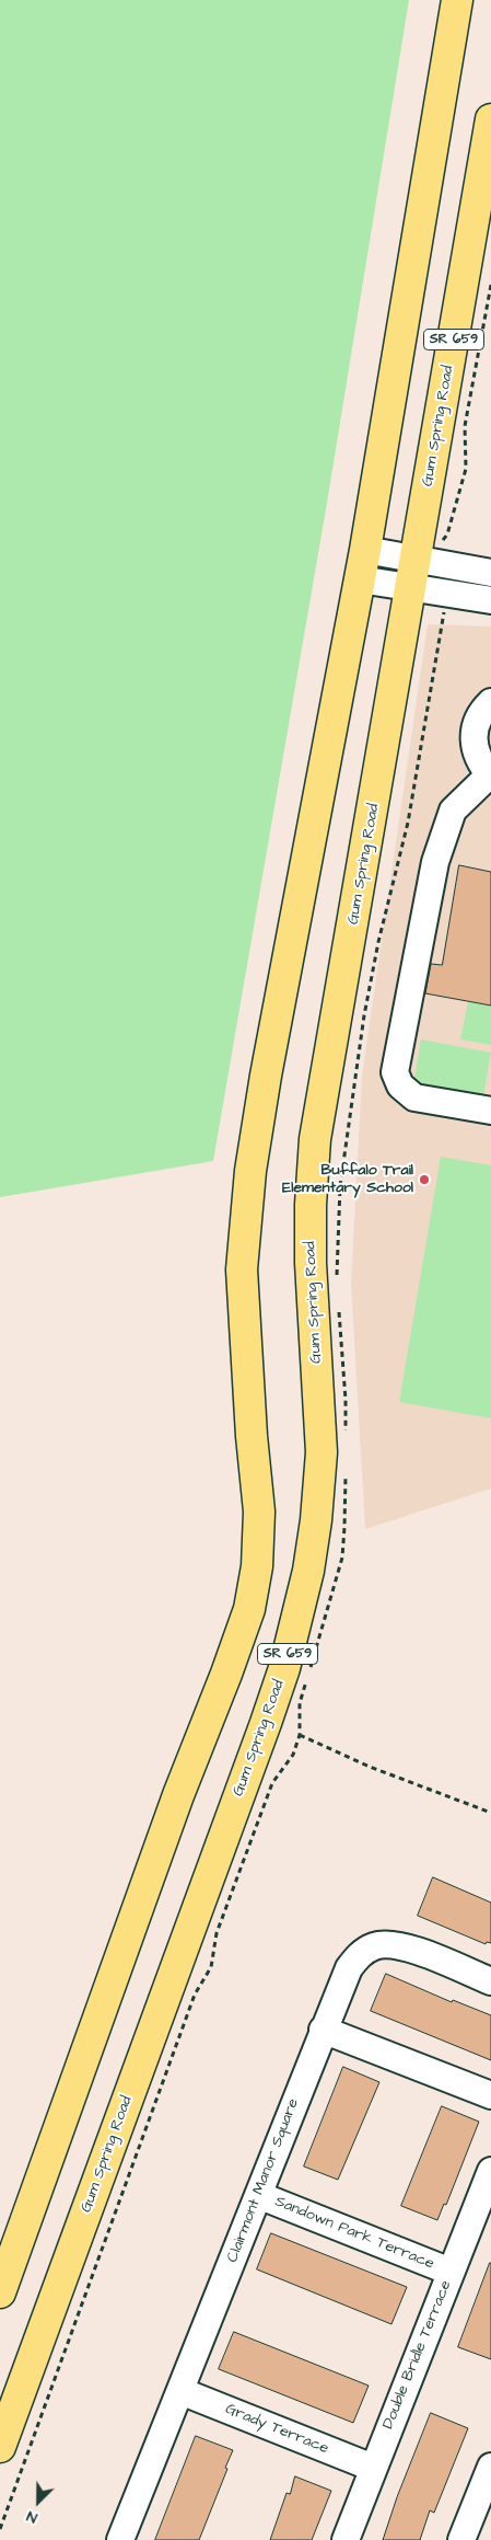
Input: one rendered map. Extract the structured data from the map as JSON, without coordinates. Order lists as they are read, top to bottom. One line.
{"streets":{"main road":["SR 659","Gum Spring Road"],"street":["Clairmont Manor Square","Sandown Park Terrace","Double Bridle Terrace","Grady Terrace"]},"crossings":[["Clairmont Manor Square","Sandown Park Terrace"],["Clairmont Manor Square","Grady Terrace"],["Sandown Park Terrace","Double Bridle Terrace"],["Double Bridle Terrace","Grady Terrace"]],"places":["Buffalo Trail Elementary School"],"north":"bottom left"}
